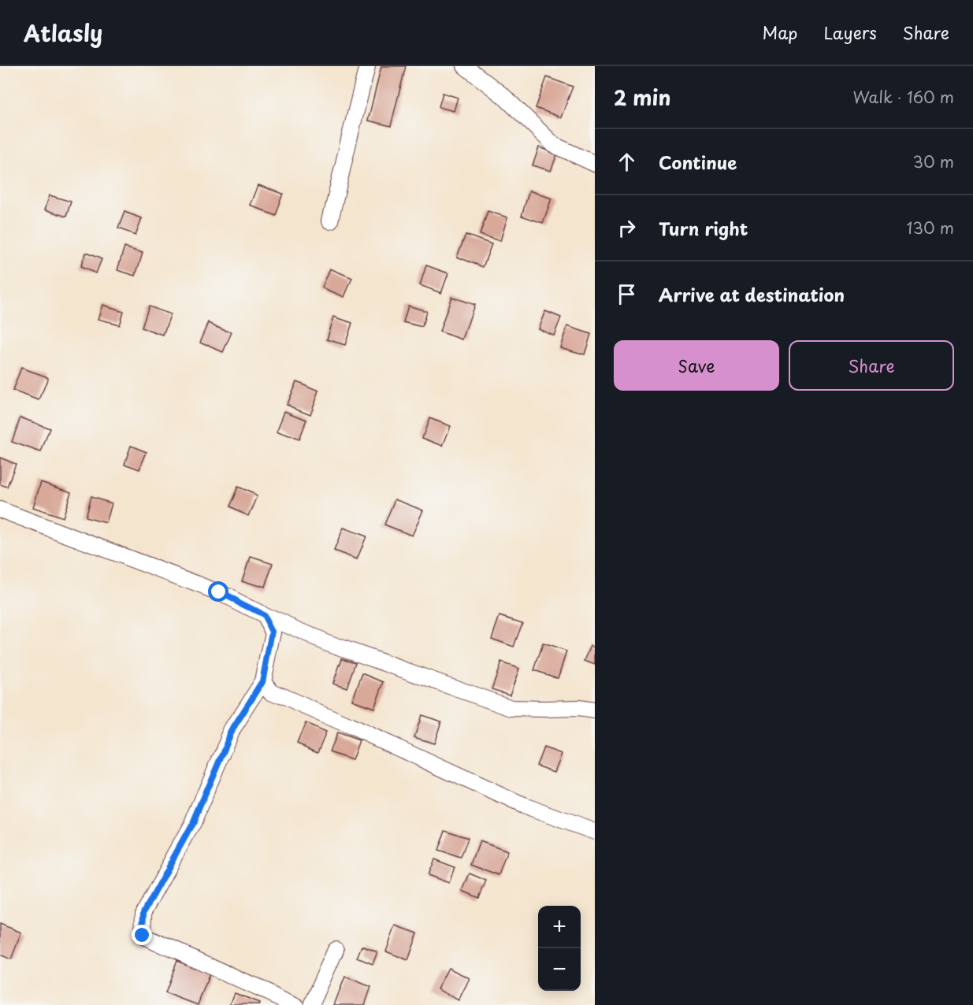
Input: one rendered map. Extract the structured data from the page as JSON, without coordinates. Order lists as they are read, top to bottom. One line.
{"page":{"header":"Atlasly","nav":["Map","Layers","Share"],"heading":["2 min","Walk · 160 m"],"list":[["Continue","30 m"],["Turn right","130 m"],"Arrive at destination"],"buttons":["Save","Share"],"map_buttons":["+","−"]}}
